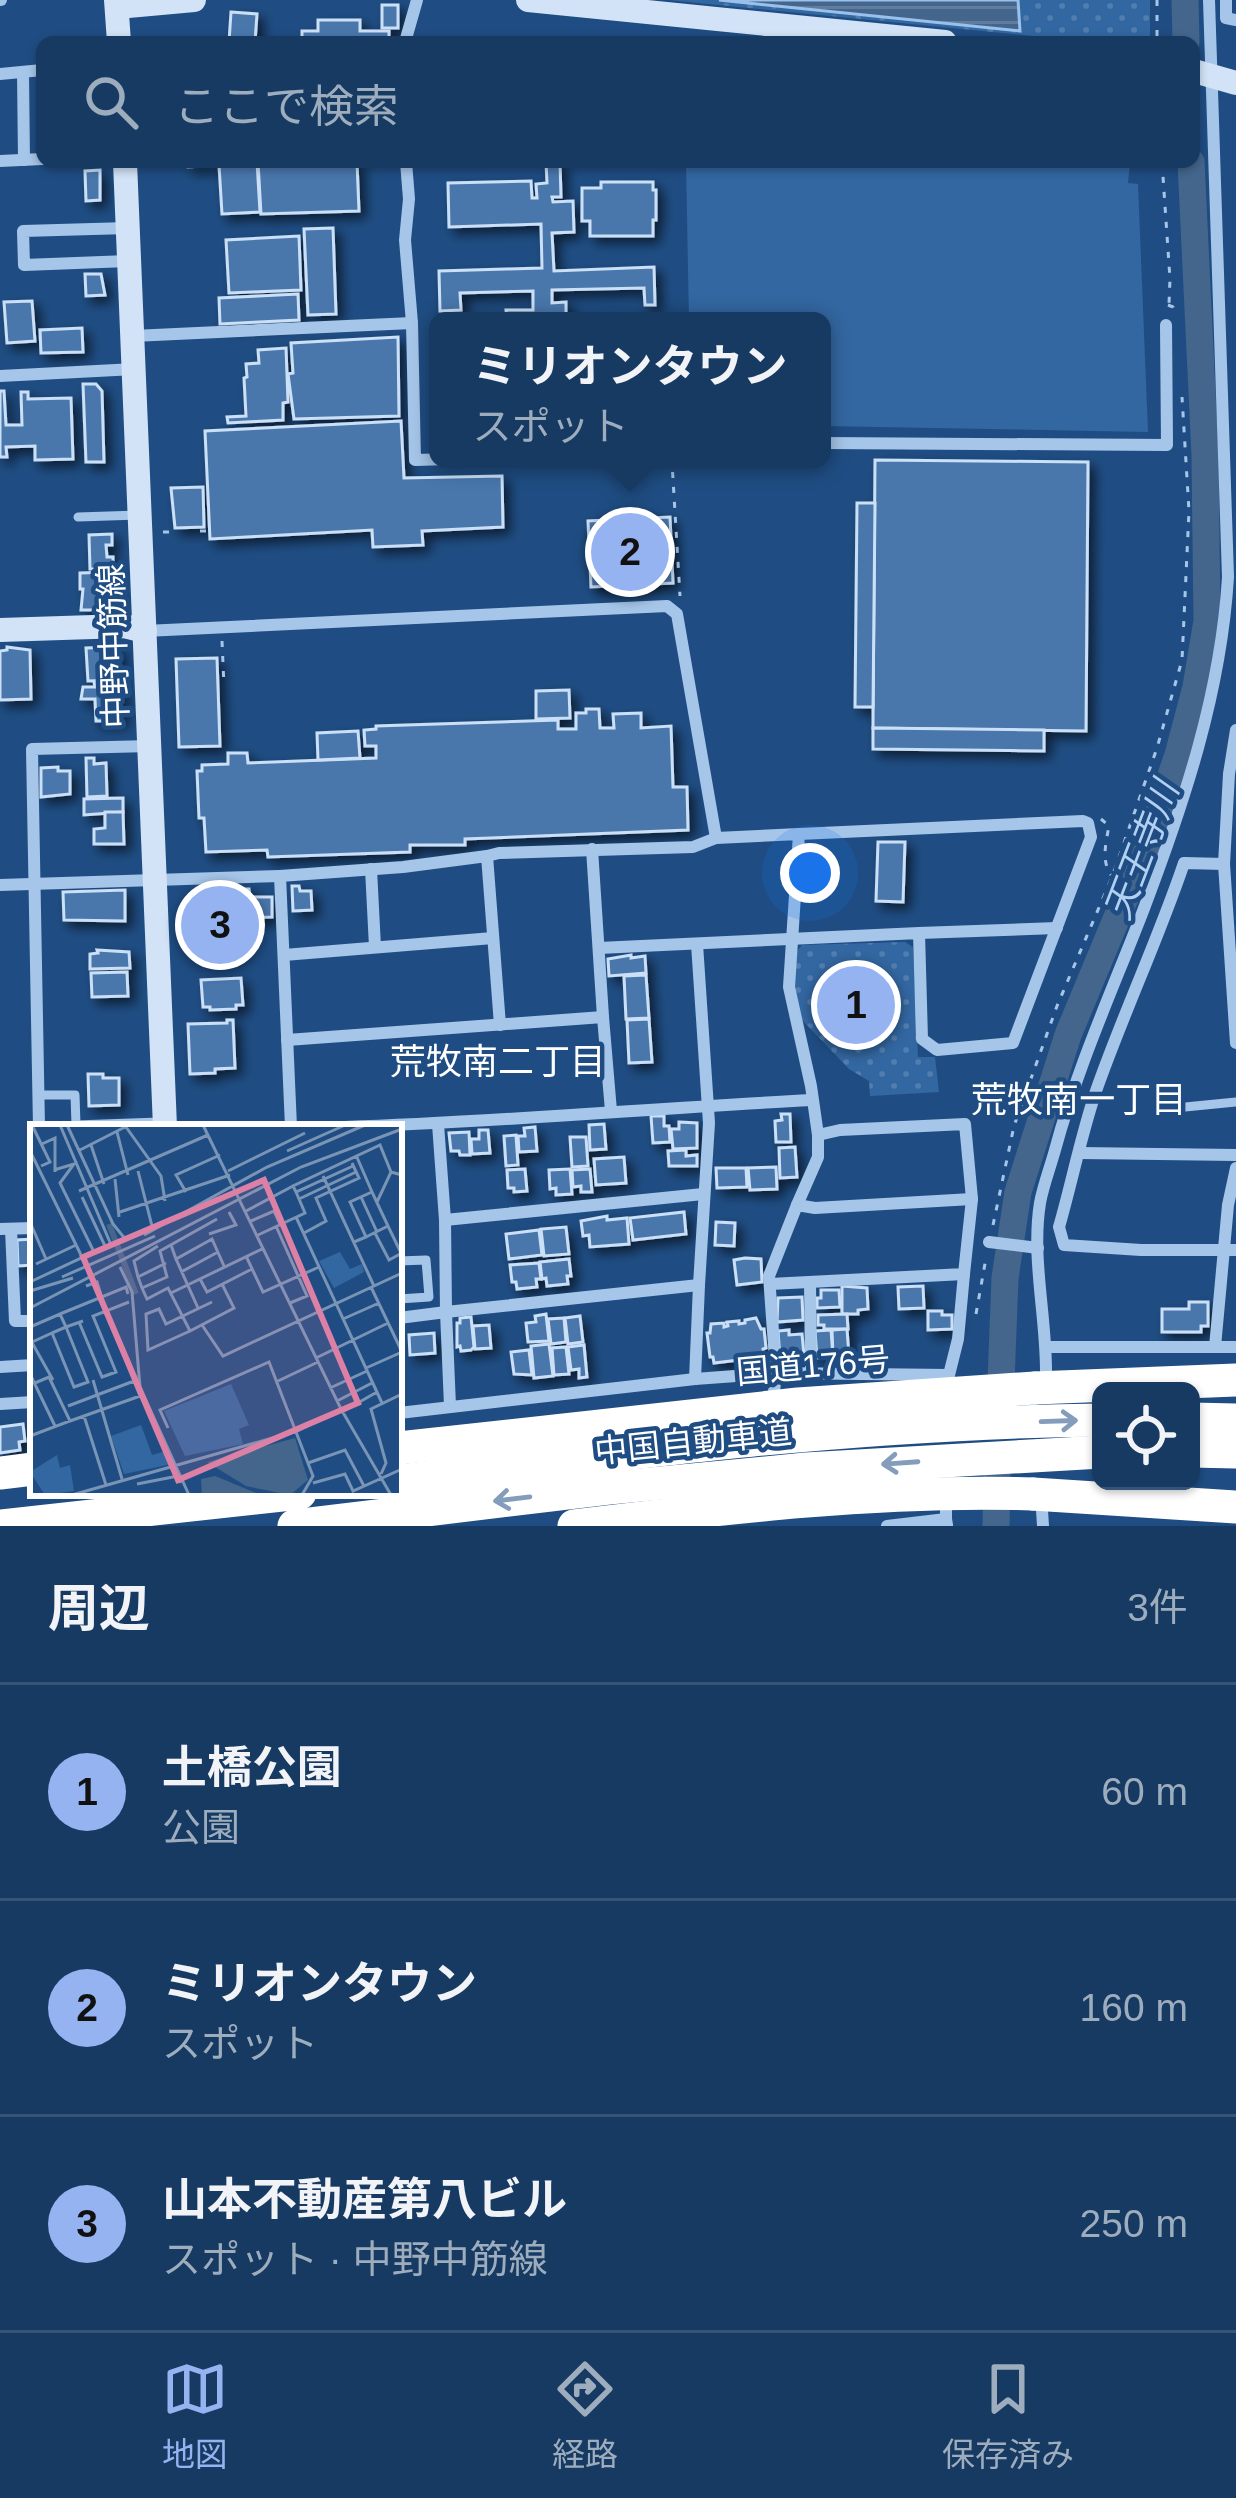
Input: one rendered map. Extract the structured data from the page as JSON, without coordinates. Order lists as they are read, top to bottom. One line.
{"streets":{"highway":["国道176号","中国自動車道"],"main road":["中野中筋線"]},"districts":["荒牧南二丁目","荒牧南一丁目"],"water":["天王寺川"],"page":{"search":"ここで検索","popup":["ミリオンタウン","スポット"],"pins":["2","3","1"],"heading":["周辺","3件"],"list":[{"mark":"1","name":"土橋公園","note":"公園","value":"60 m"},{"mark":"2","name":"ミリオンタウン","note":"スポット","value":"160 m"},{"mark":"3","name":"山本不動産第八ビル","note":"スポット · 中野中筋線","value":"250 m"}],"nav":["地図","経路","保存済み"]}}
